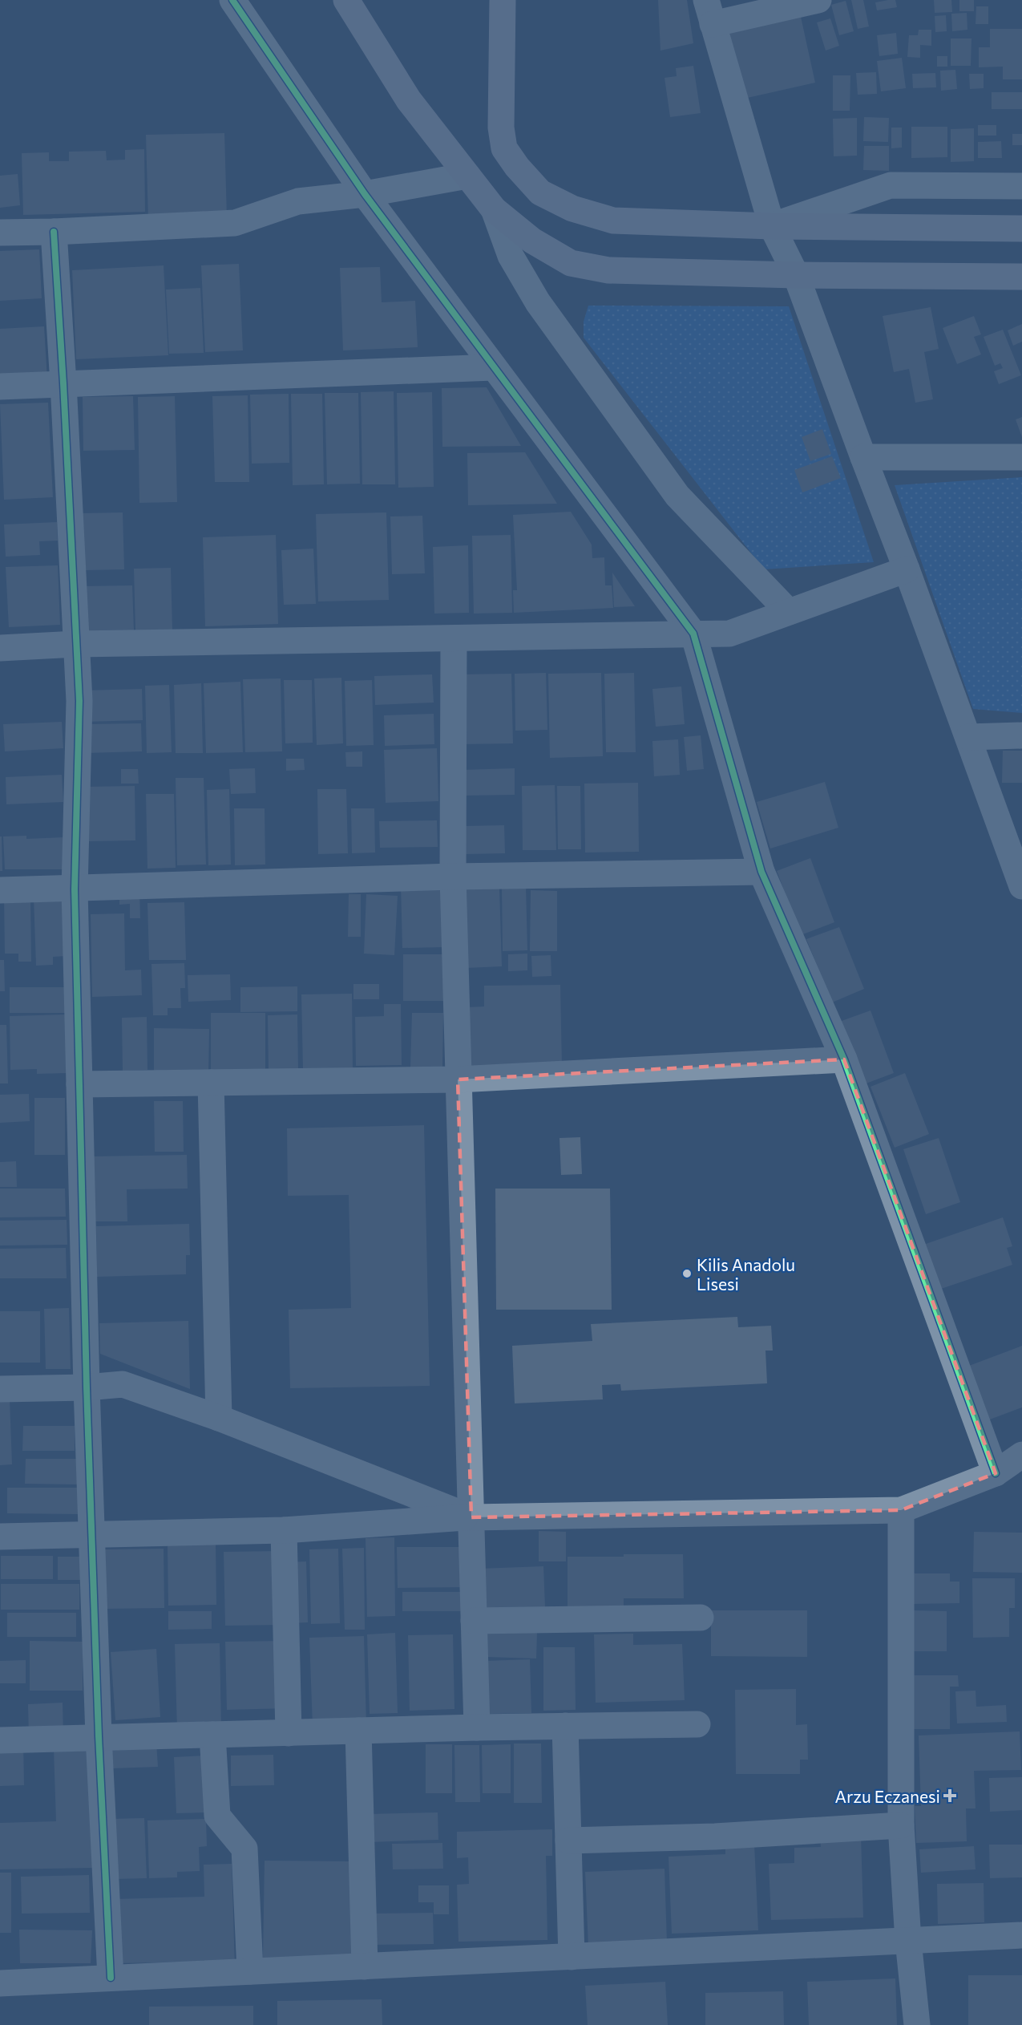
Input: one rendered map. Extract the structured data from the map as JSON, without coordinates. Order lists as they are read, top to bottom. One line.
{"places":{"other":["Kilis Anadolu Lisesi"],"health":["Arzu Eczanesi"]}}
